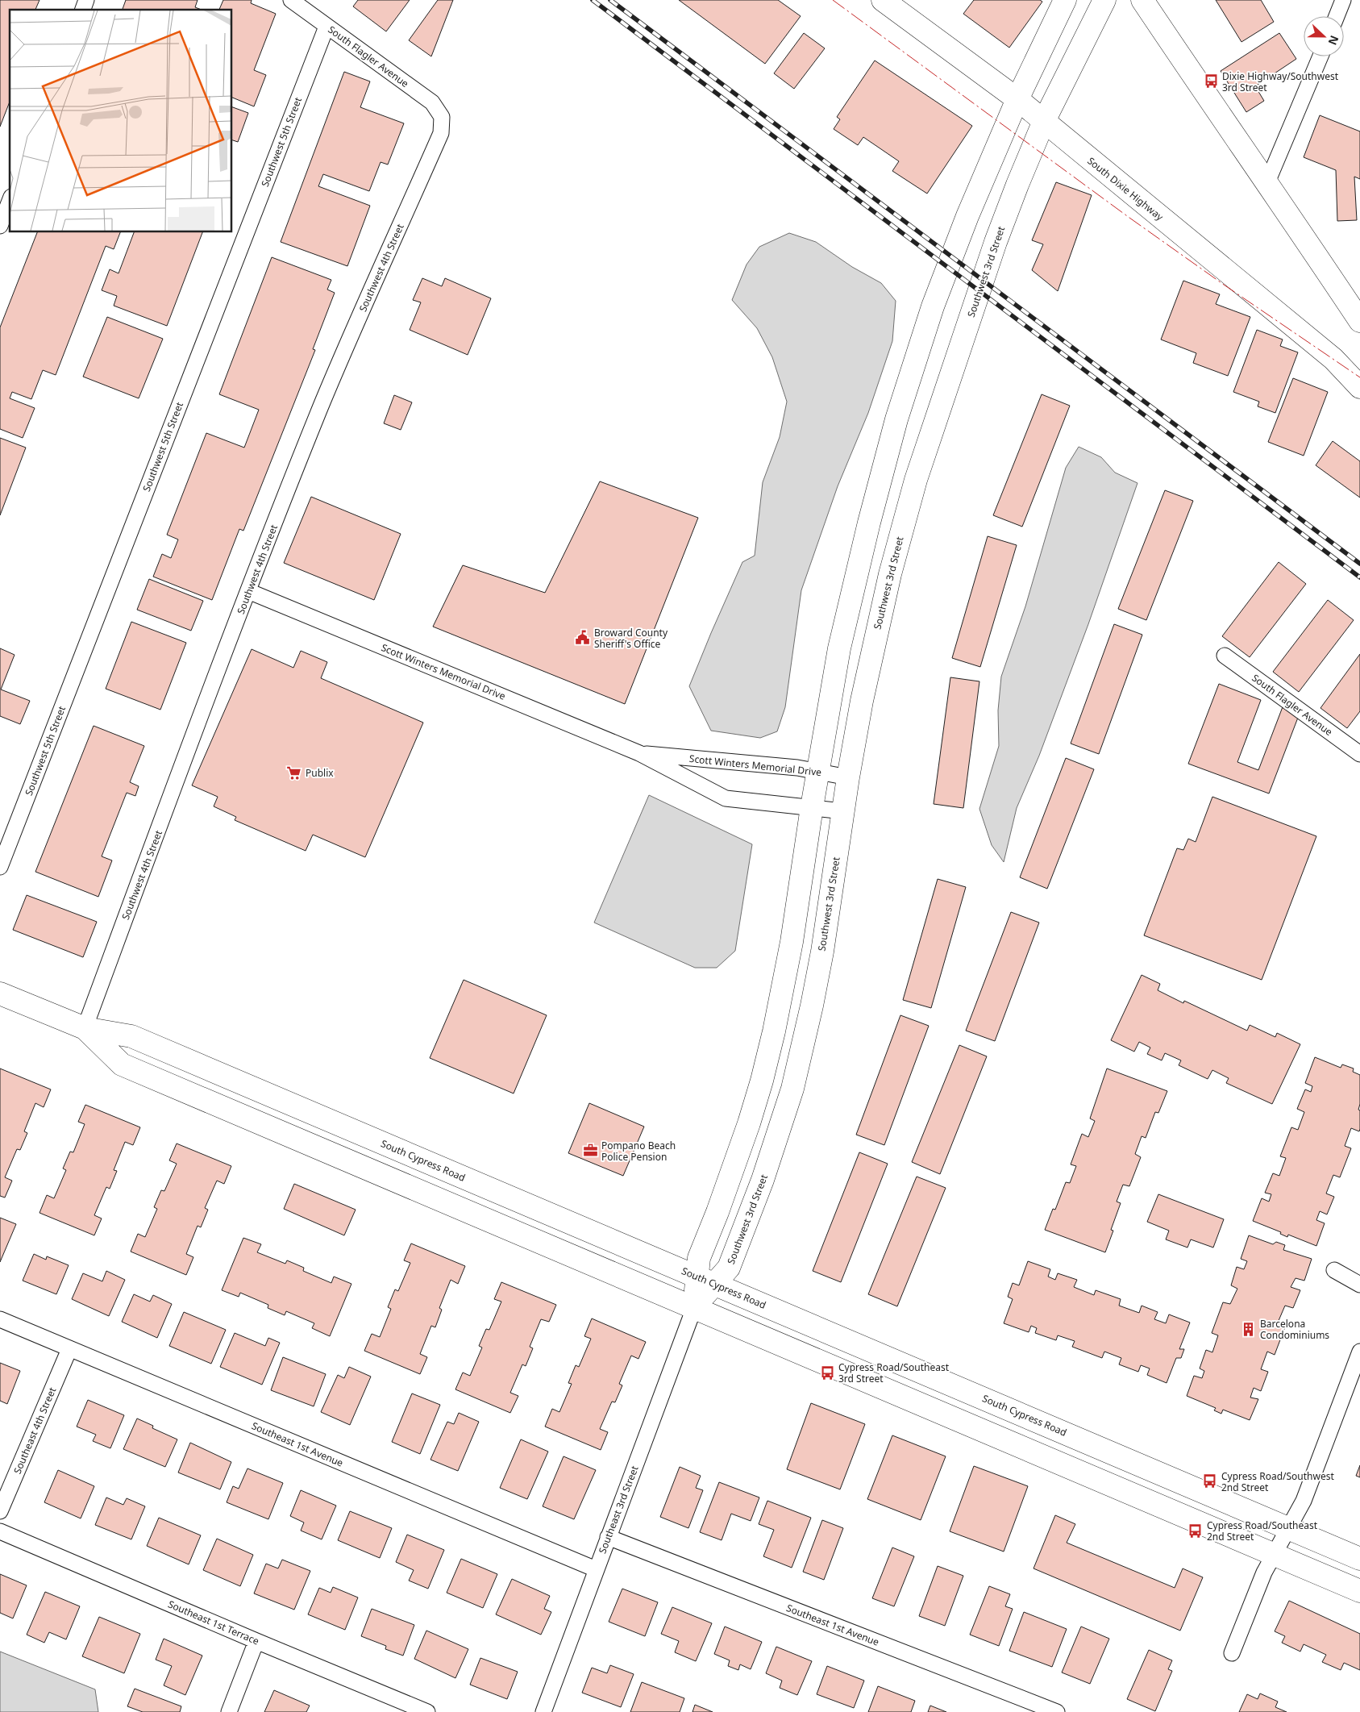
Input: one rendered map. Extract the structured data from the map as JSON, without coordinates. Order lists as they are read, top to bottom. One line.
{"streets":{"street":["South Flagler Avenue","Southwest 5th Street","South Dixie Highway","Southwest 4th Street","Southwest 3rd Street","Scott Winters Memorial Drive","South Cypress Road","Southeast 4th Street","Southeast 1st Avenue","Southeast 3rd Street","Southeast 1st Terrace"]},"crossings":[["South Flagler Avenue","Southwest 5th Street"],["South Flagler Avenue","Southwest 4th Street"],["South Dixie Highway","Southwest 3rd Street"],["Southwest 4th Street","Scott Winters Memorial Drive"],["Southwest 4th Street","South Cypress Road"],["Southwest 3rd Street","Scott Winters Memorial Drive"],["Southwest 3rd Street","South Cypress Road"],["Southwest 3rd Street","Southeast 3rd Street"],["South Cypress Road","Southeast 3rd Street"],["Southeast 4th Street","Southeast 1st Avenue"],["Southeast 1st Avenue","Southeast 3rd Street"]],"places":{"bus stop":["Dixie Highway/Southwest 3rd Street","Cypress Road/Southeast 3rd Street","Cypress Road/Southwest 2nd Street","Cypress Road/Southeast 2nd Street"],"public building":["Broward County Sheriff's Office"],"supermarket":["Publix"],"office":["Pompano Beach Police Pension"],"building":["Barcelona Condominiums"]},"north":"right"}
